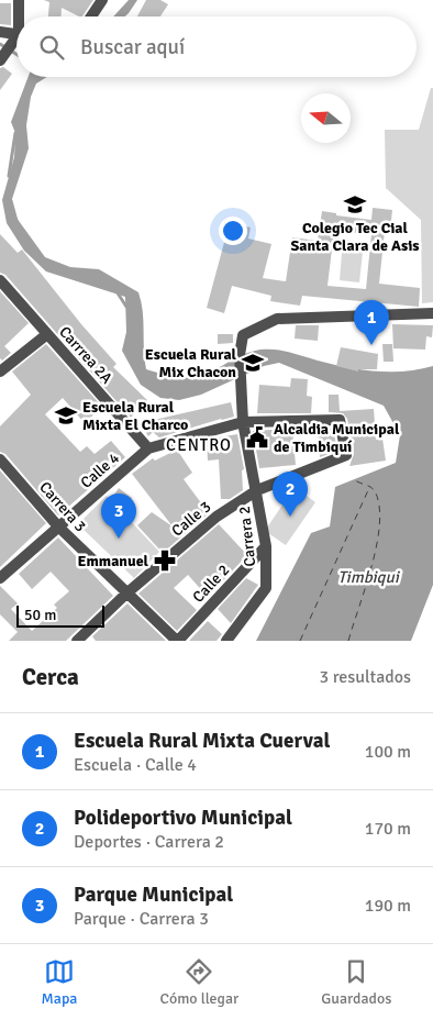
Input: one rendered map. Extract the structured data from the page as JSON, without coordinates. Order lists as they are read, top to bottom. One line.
{"streets":{"street":["Carrrea 2A","Calle 4","Carrera 3","Calle 3","Carrera 2","Calle 2"]},"crossings":[["Carrrea 2A","Calle 4"],["Calle 4","Carrera 3"],["Calle 4","Calle 3"],["Calle 4","Carrera 2"],["Carrera 3","Calle 3"],["Carrera 3","Calle 2"],["Calle 3","Carrera 2"],["Carrera 2","Calle 2"]],"districts":["CENTRO"],"water":["Timbiqui"],"places":{"school or university":["Colegio Tec Cial Santa Clara de Asis","Escuela Rural Mix Chacon","Escuela Rural Mixta El Charco"],"public building":["Alcaldia Municipal de Timbiquí"],"pharmacy":["Emmanuel"]},"scale_bar":"50 m","north":"left","page":{"search":"Buscar aquí","pins":["1","2","3"],"scale":"50 m","heading":["Cerca","3 resultados"],"list":[{"mark":"1","name":"Escuela Rural Mixta Cuerval","note":"Escuela · Calle 4","value":"100 m"},{"mark":"2","name":"Polideportivo Municipal","note":"Deportes · Carrera 2","value":"170 m"},{"mark":"3","name":"Parque Municipal","note":"Parque · Carrera 3","value":"190 m"}],"nav":["Mapa","Cómo llegar","Guardados"]}}
